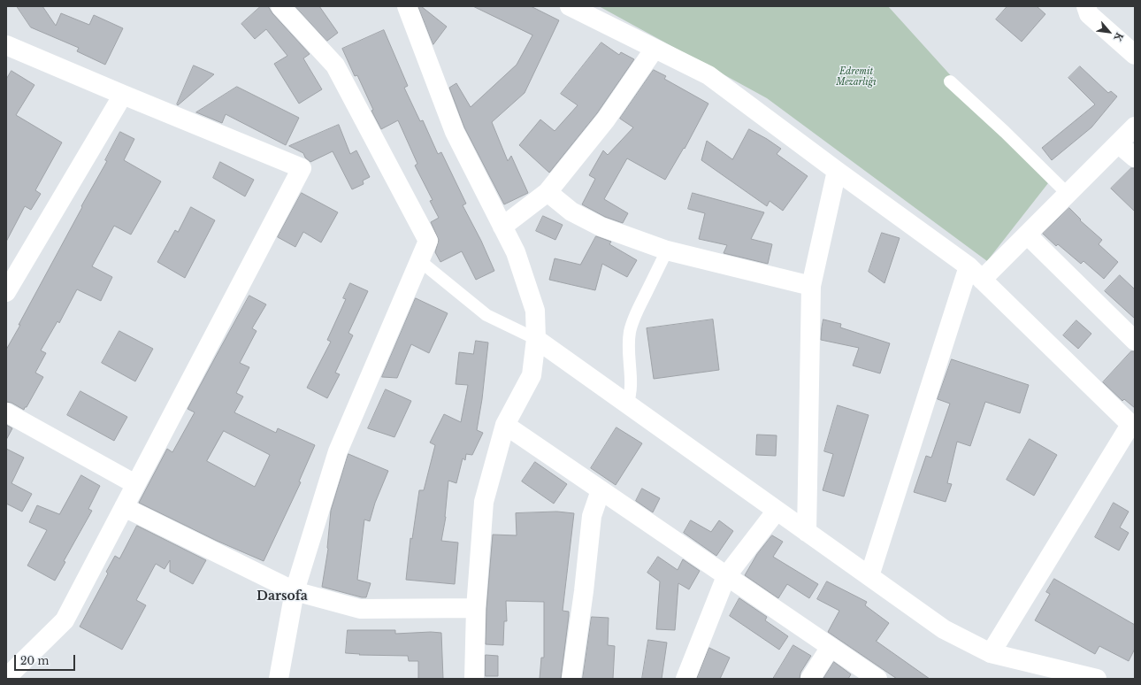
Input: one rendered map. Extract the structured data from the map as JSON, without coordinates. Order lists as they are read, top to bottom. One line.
{"districts":["Darsofa"],"parks":["Edremit Mezarlığı"],"scale_bar":"20 m","north":"bottom right"}
